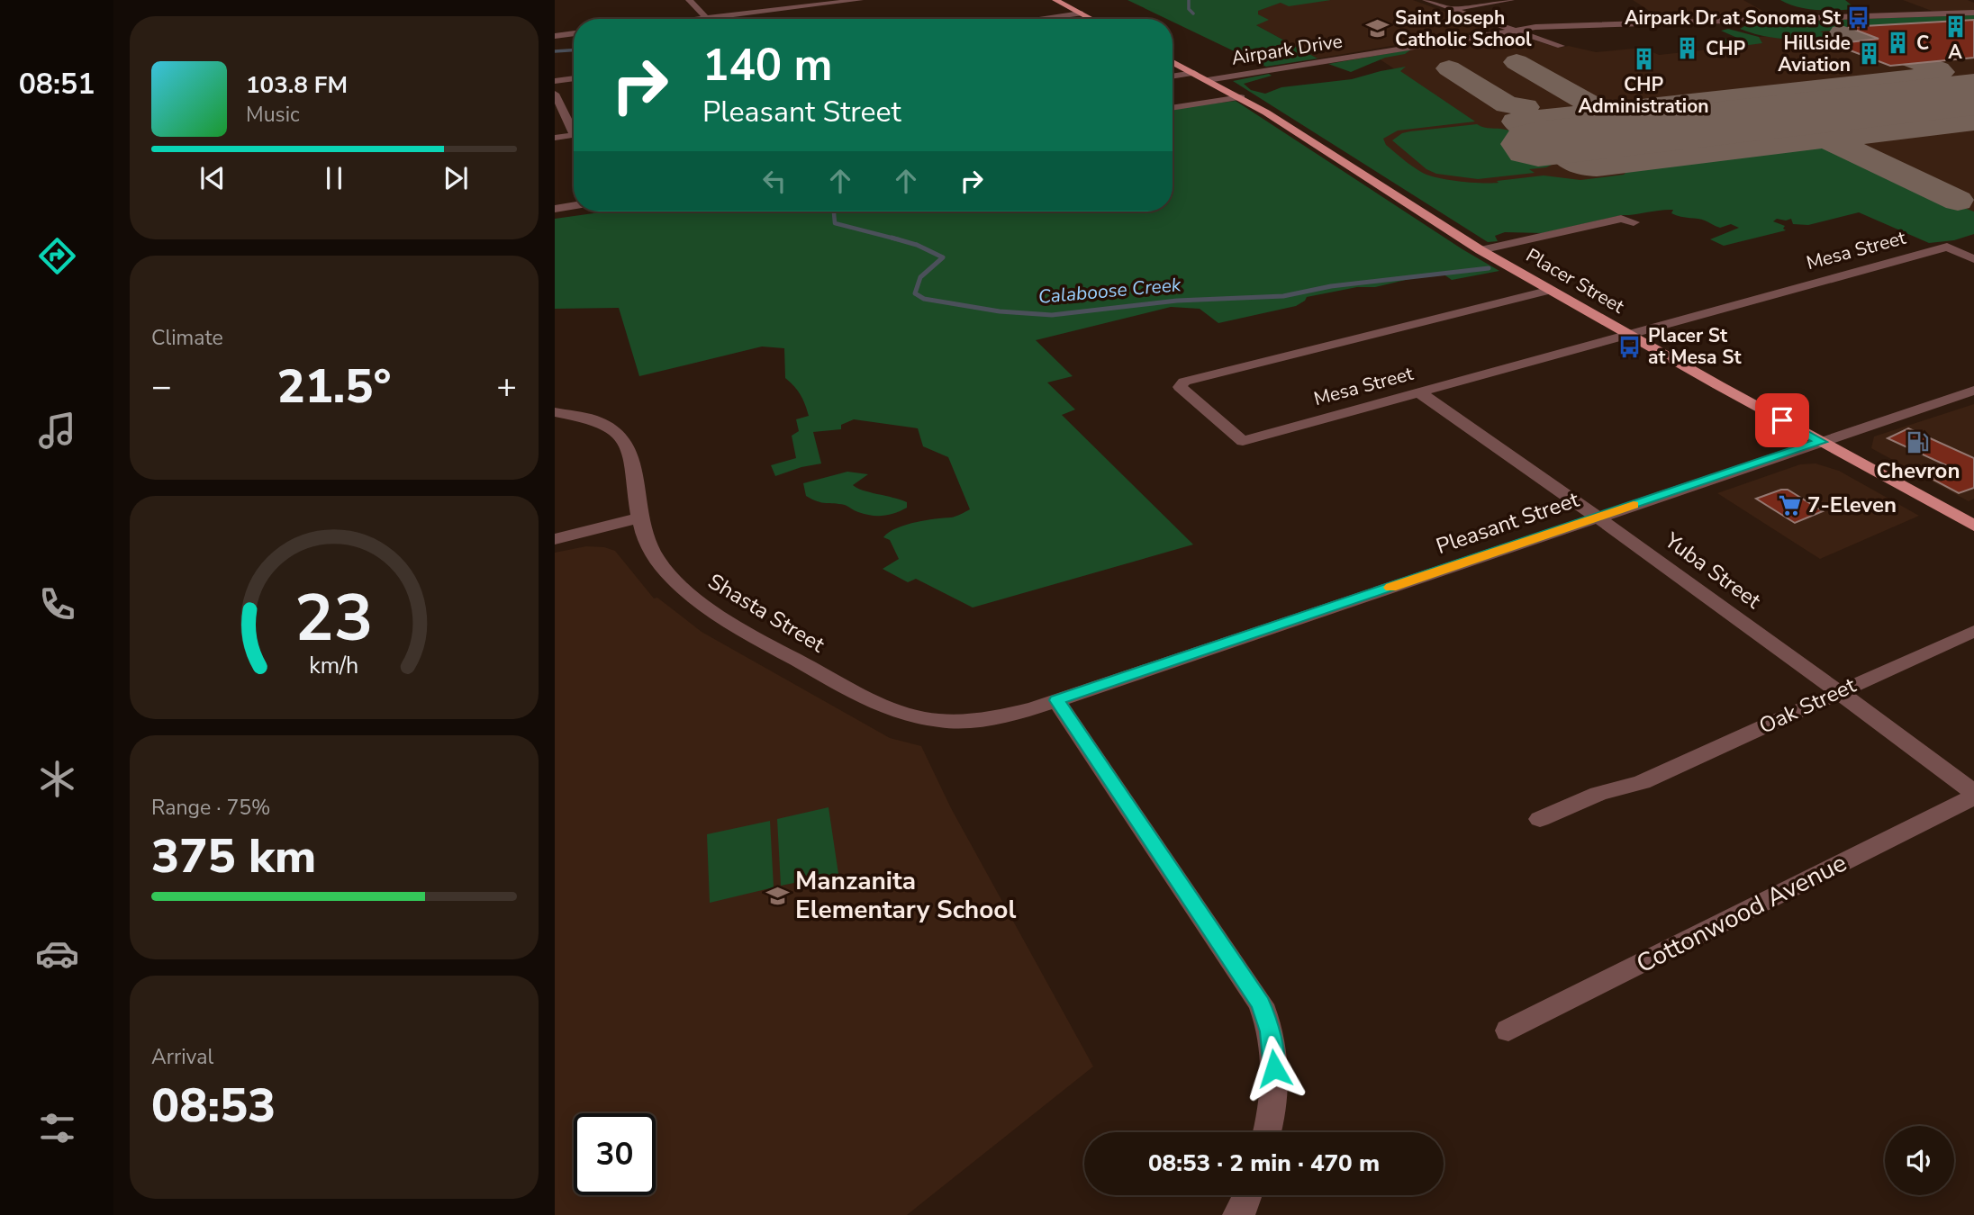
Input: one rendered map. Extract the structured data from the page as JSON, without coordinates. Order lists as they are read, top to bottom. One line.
{"streets":{"main road":["Placer Street"],"street":["Airpark Drive","Mesa Street","Pleasant Street","Yuba Street","Shasta Street","Oak Street","Cottonwood Avenue"]},"crossings":[["Airpark Drive","Placer Street"],["Mesa Street","Placer Street"],["Mesa Street","Yuba Street"],["Placer Street","Pleasant Street"],["Pleasant Street","Yuba Street"],["Pleasant Street","Shasta Street"],["Yuba Street","Oak Street"],["Yuba Street","Cottonwood Avenue"]],"water":["Calaboose Creek"],"places":{"bus stop":["Airpark Dr at Sonoma St","Placer St at Mesa St"],"building":["A","C","CHP","Hillside Aviation","CHP Administration"],"school or university":["Saint Joseph Catholic School","Manzanita Elementary School"],"fuel station":["Chevron"],"supermarket":["7-Eleven"]},"page":{"tabs":"08:51","turn":["140 m","Pleasant Street"],"song":["103.8 FM","Music"],"tile":["Climate",["Range · 75%","375 km"],["Arrival","08:53"]],"heat":["−","21.5°","+"],"limit":"30","trip":"08:53 · 2 min · 470 m","gauge":["23","km/h"]}}
